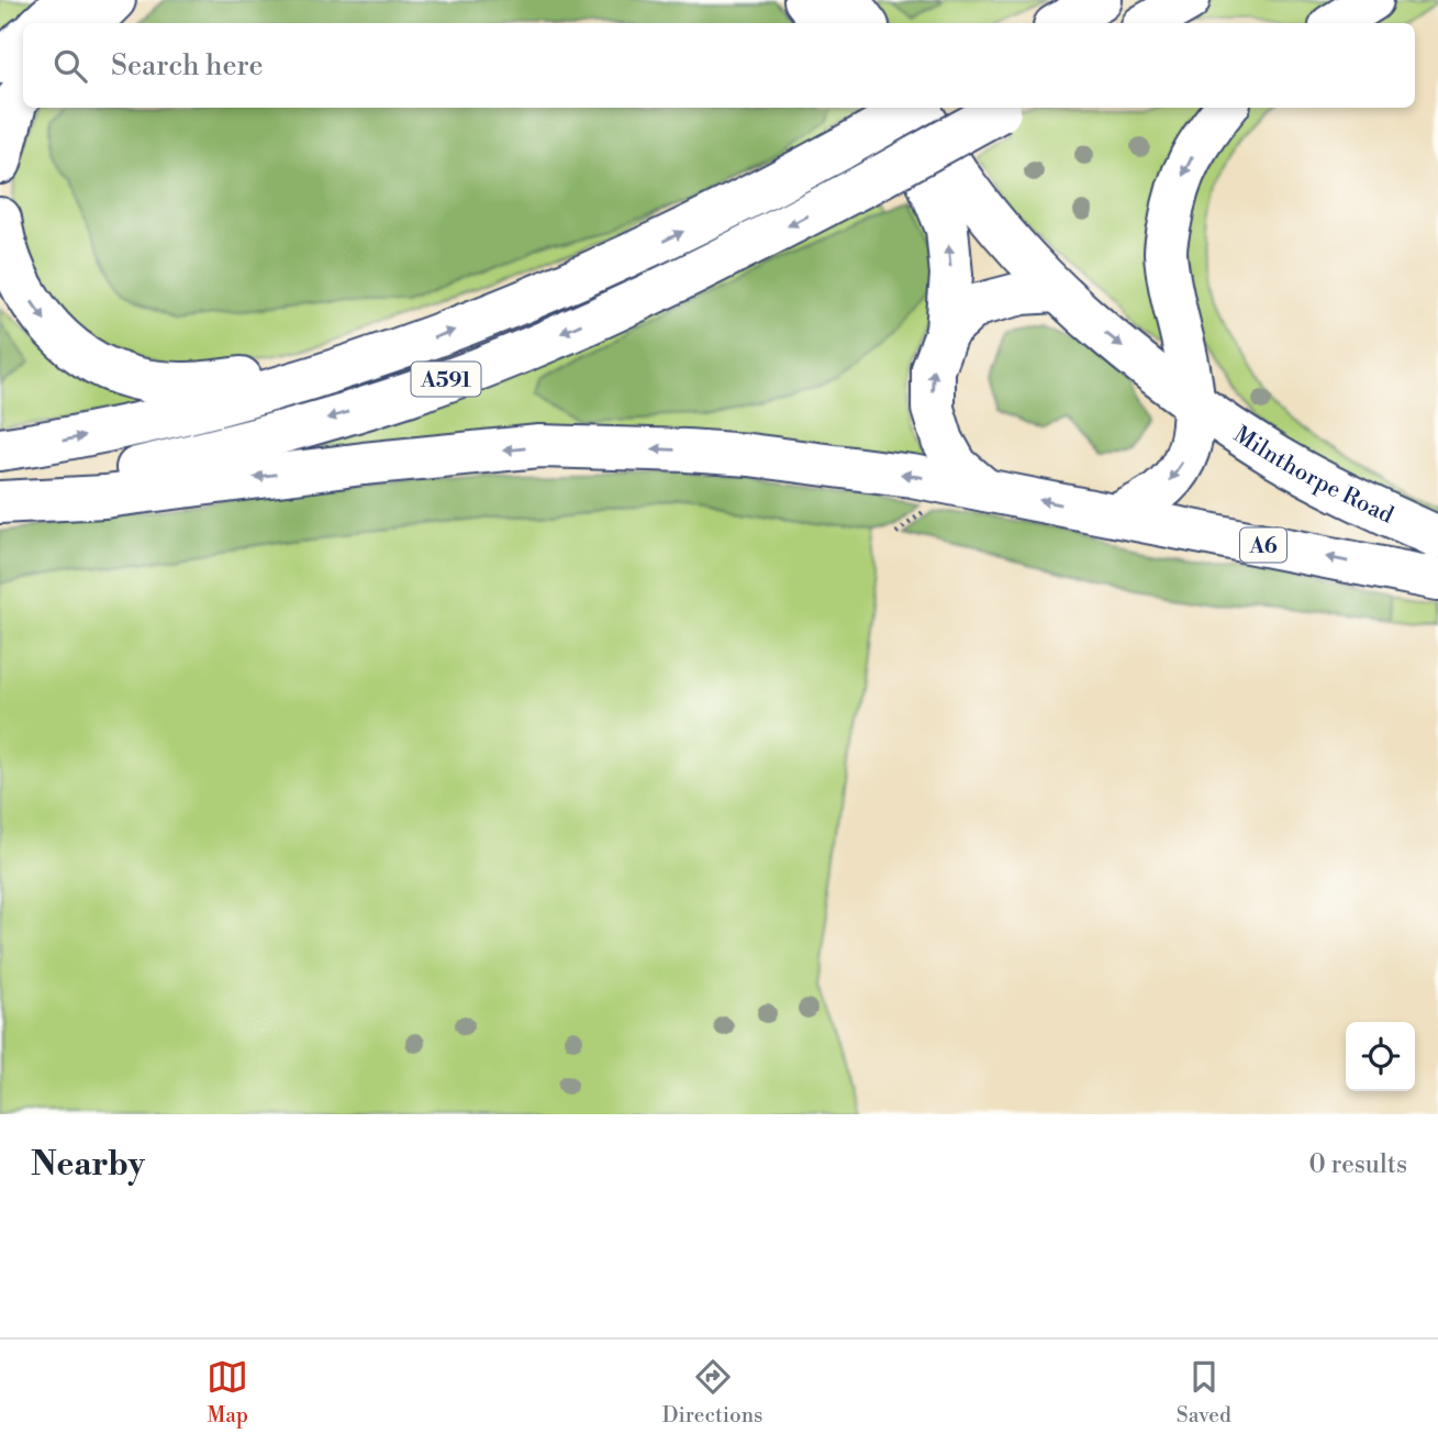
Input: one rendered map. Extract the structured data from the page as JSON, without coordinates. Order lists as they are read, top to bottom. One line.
{"streets":{"highway":["A591","Milnthorpe Road","A6"]},"crossings":[["Milnthorpe Road","A6"]],"page":{"search":"Search here","heading":["Nearby","0 results"],"nav":["Map","Directions","Saved"]}}
